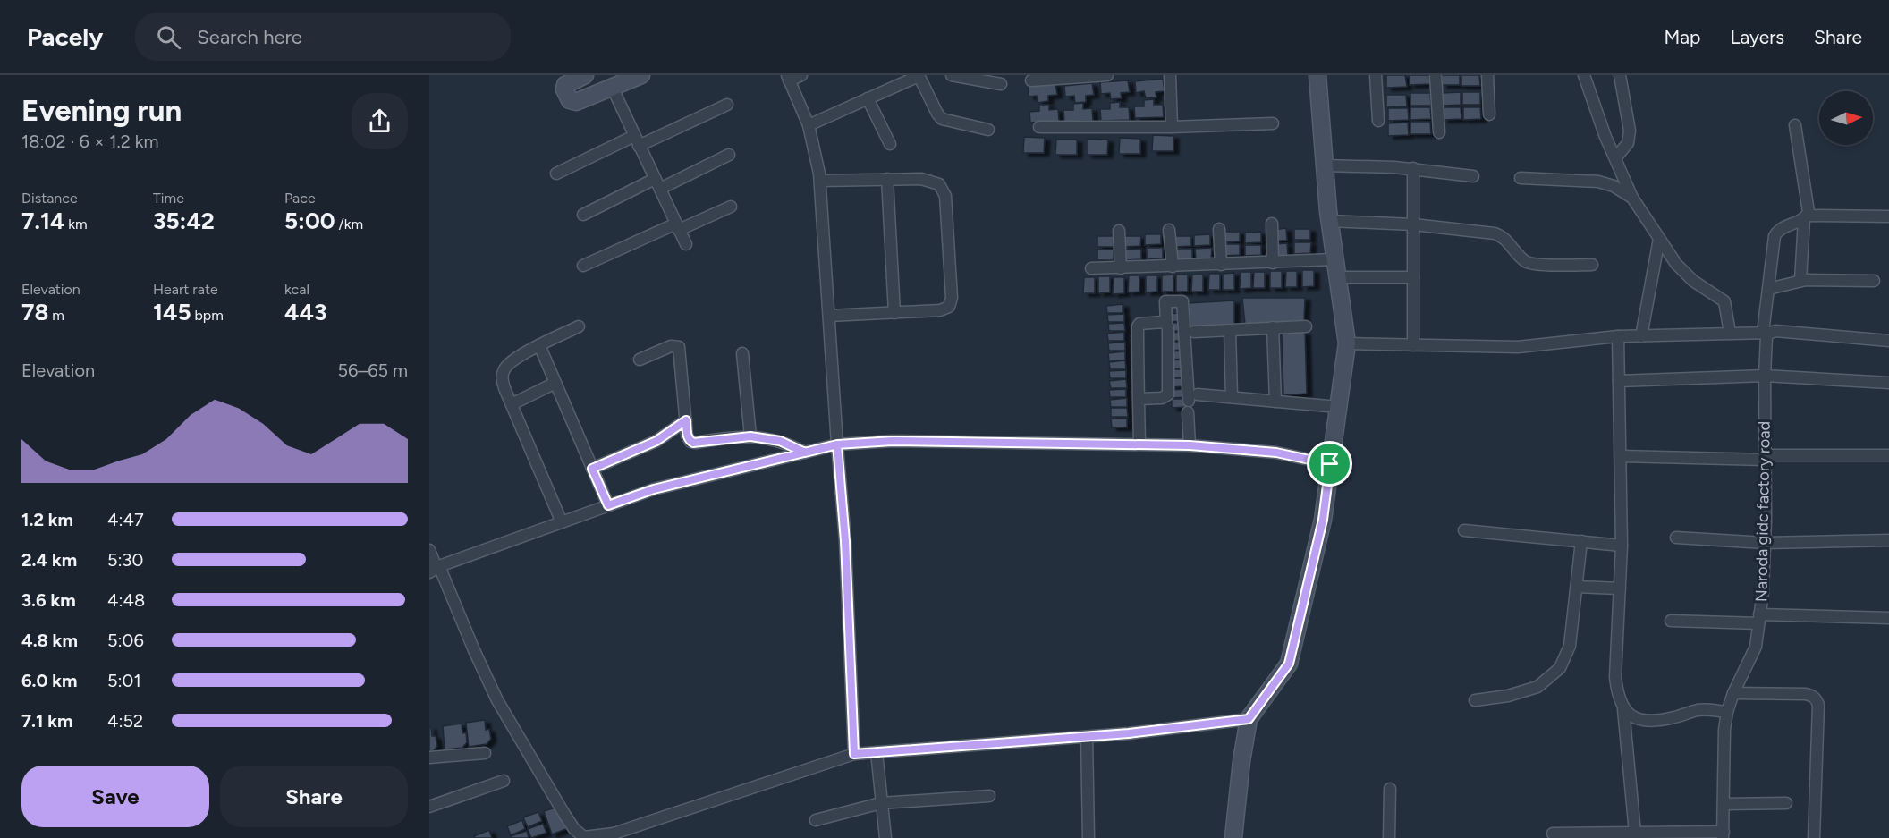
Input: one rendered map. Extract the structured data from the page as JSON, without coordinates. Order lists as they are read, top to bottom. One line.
{"streets":{"street":["Naroda gidc factory road"]},"north":"right","page":{"header":"Pacely","search":"Search here","nav":["Map","Layers","Share"],"heading":["Evening run","18:02 · 6 × 1.2 km"],"stats":[["Distance","7.14 km"],["Time","35:42"],["Pace","5:00 /km"],["Elevation","78 m"],["Heart rate","145 bpm"],["kcal","443"]],"chart":["Elevation","56–65 m"],"list":[{"name":"1.2 km","note":"4:47"},{"name":"2.4 km","note":"5:30"},{"name":"3.6 km","note":"4:48"},{"name":"4.8 km","note":"5:06"},{"name":"6.0 km","note":"5:01"},{"name":"7.1 km","note":"4:52"}],"buttons":["Save","Share"]}}
